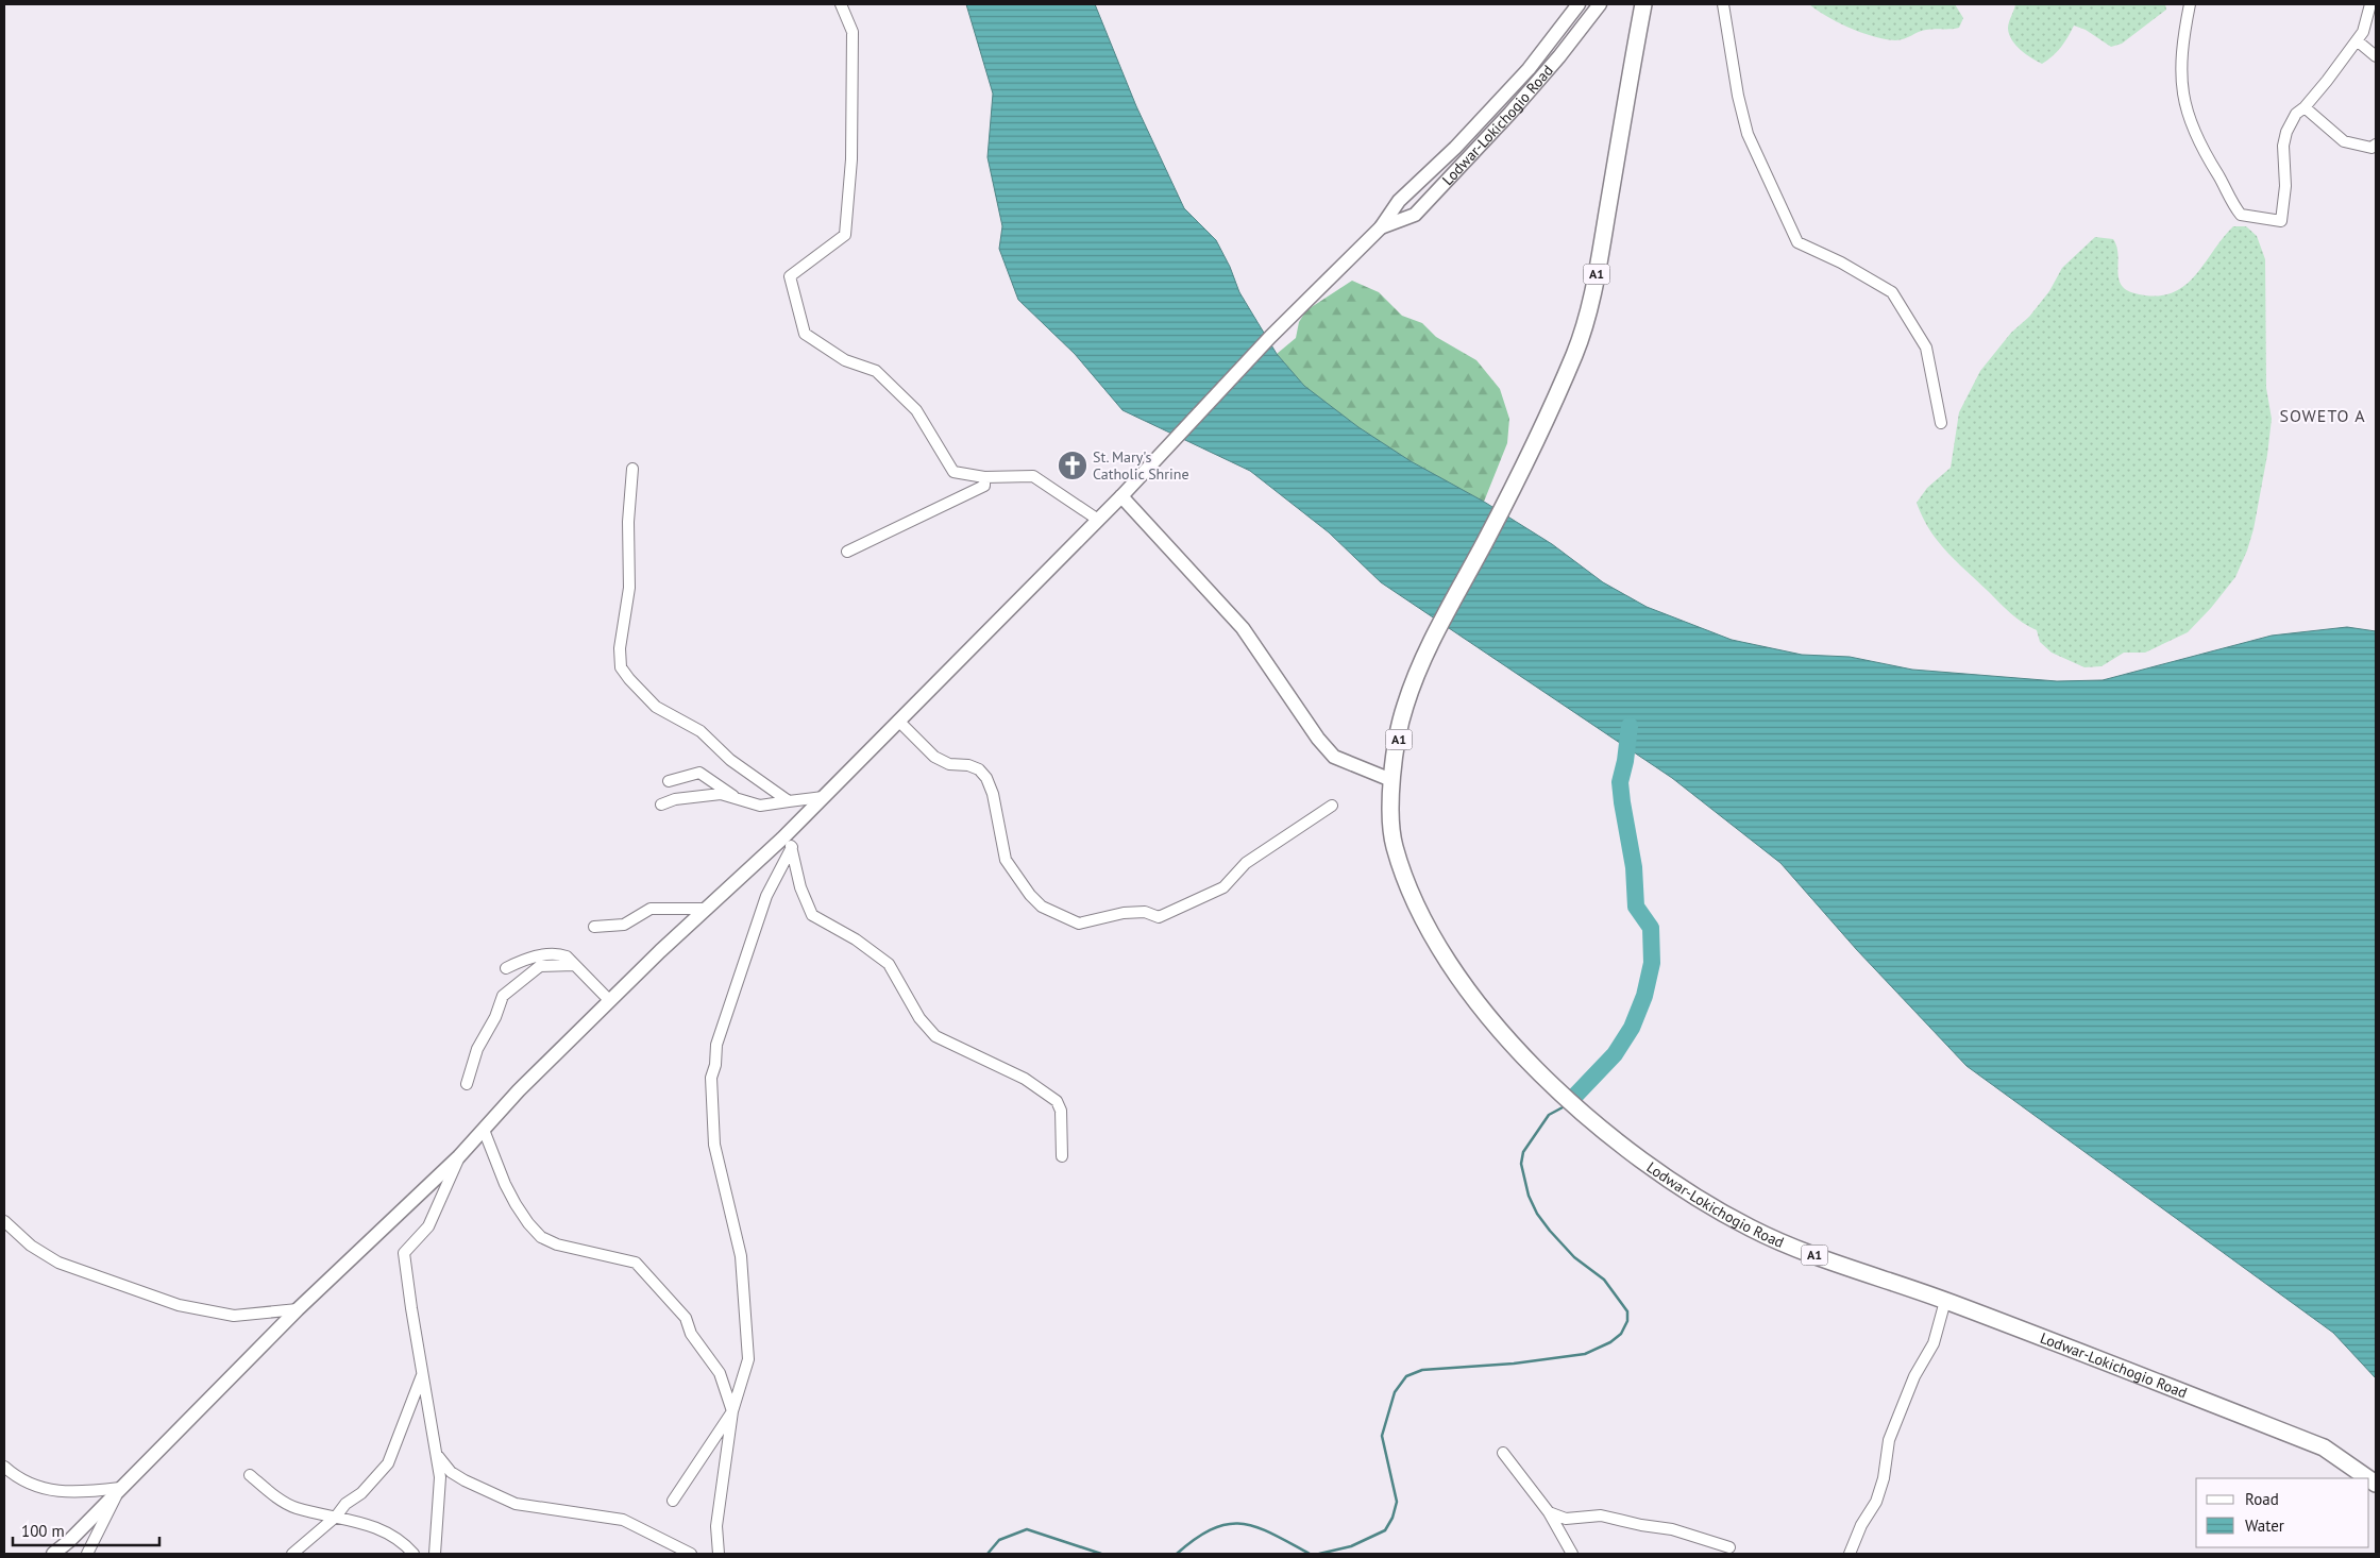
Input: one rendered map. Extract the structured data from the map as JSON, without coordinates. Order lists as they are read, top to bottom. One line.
{"streets":{"highway":["Lodwar-Lokichogio Road","A1"]},"crossings":[["Lodwar-Lokichogio Road","A1"]],"districts":["SOWETO A"],"places":{"church":["St. Mary's Catholic Shrine"]},"legend":["Road","Water"],"scale_bar":"100 m"}
